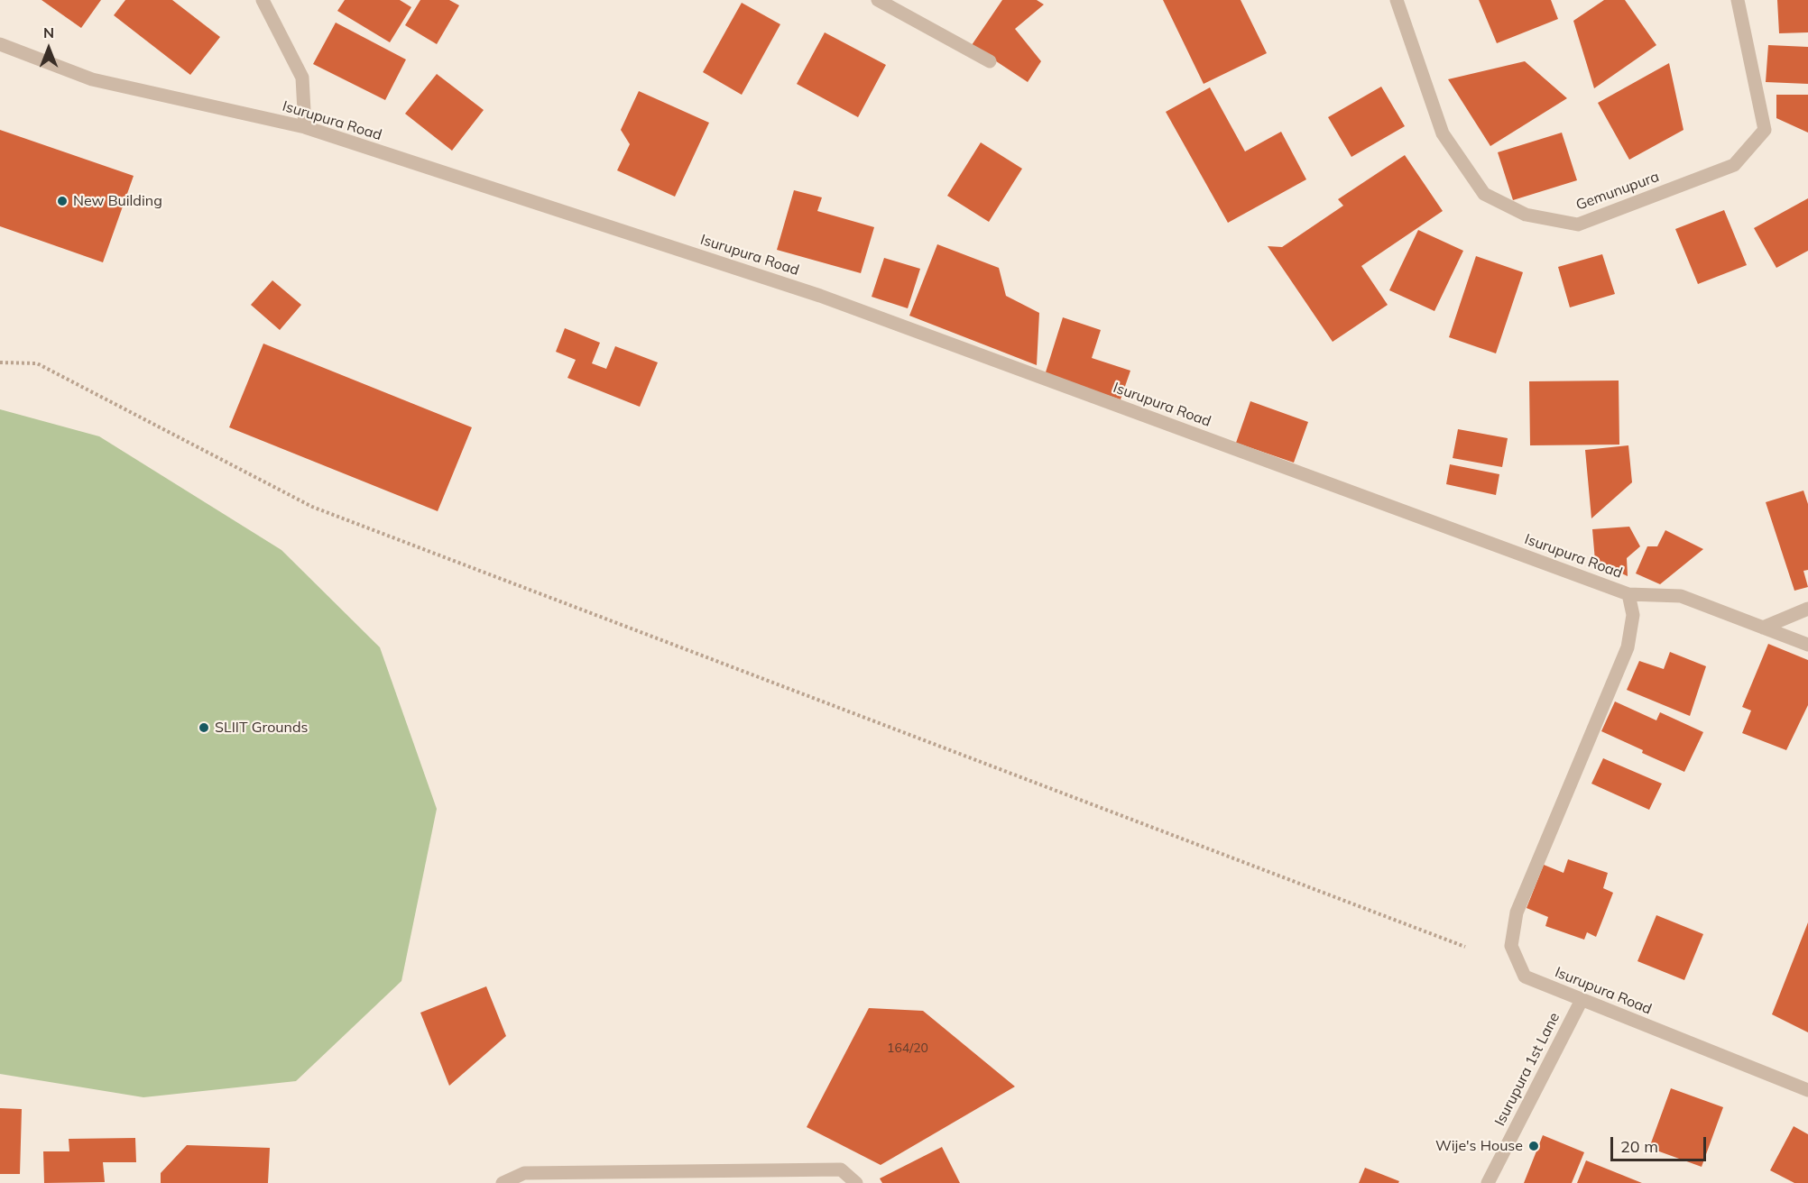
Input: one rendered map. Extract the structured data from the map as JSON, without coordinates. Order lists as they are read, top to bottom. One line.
{"streets":{"street":["Isurupura Road","Gemunupura","Isurupura 1st Lane"]},"crossings":[["Isurupura Road","Isurupura 1st Lane"]],"places":["New Building","SLIIT Grounds","Wije's House"],"house_numbers":["164/20"],"scale_bar":"20 m","north":"top"}
